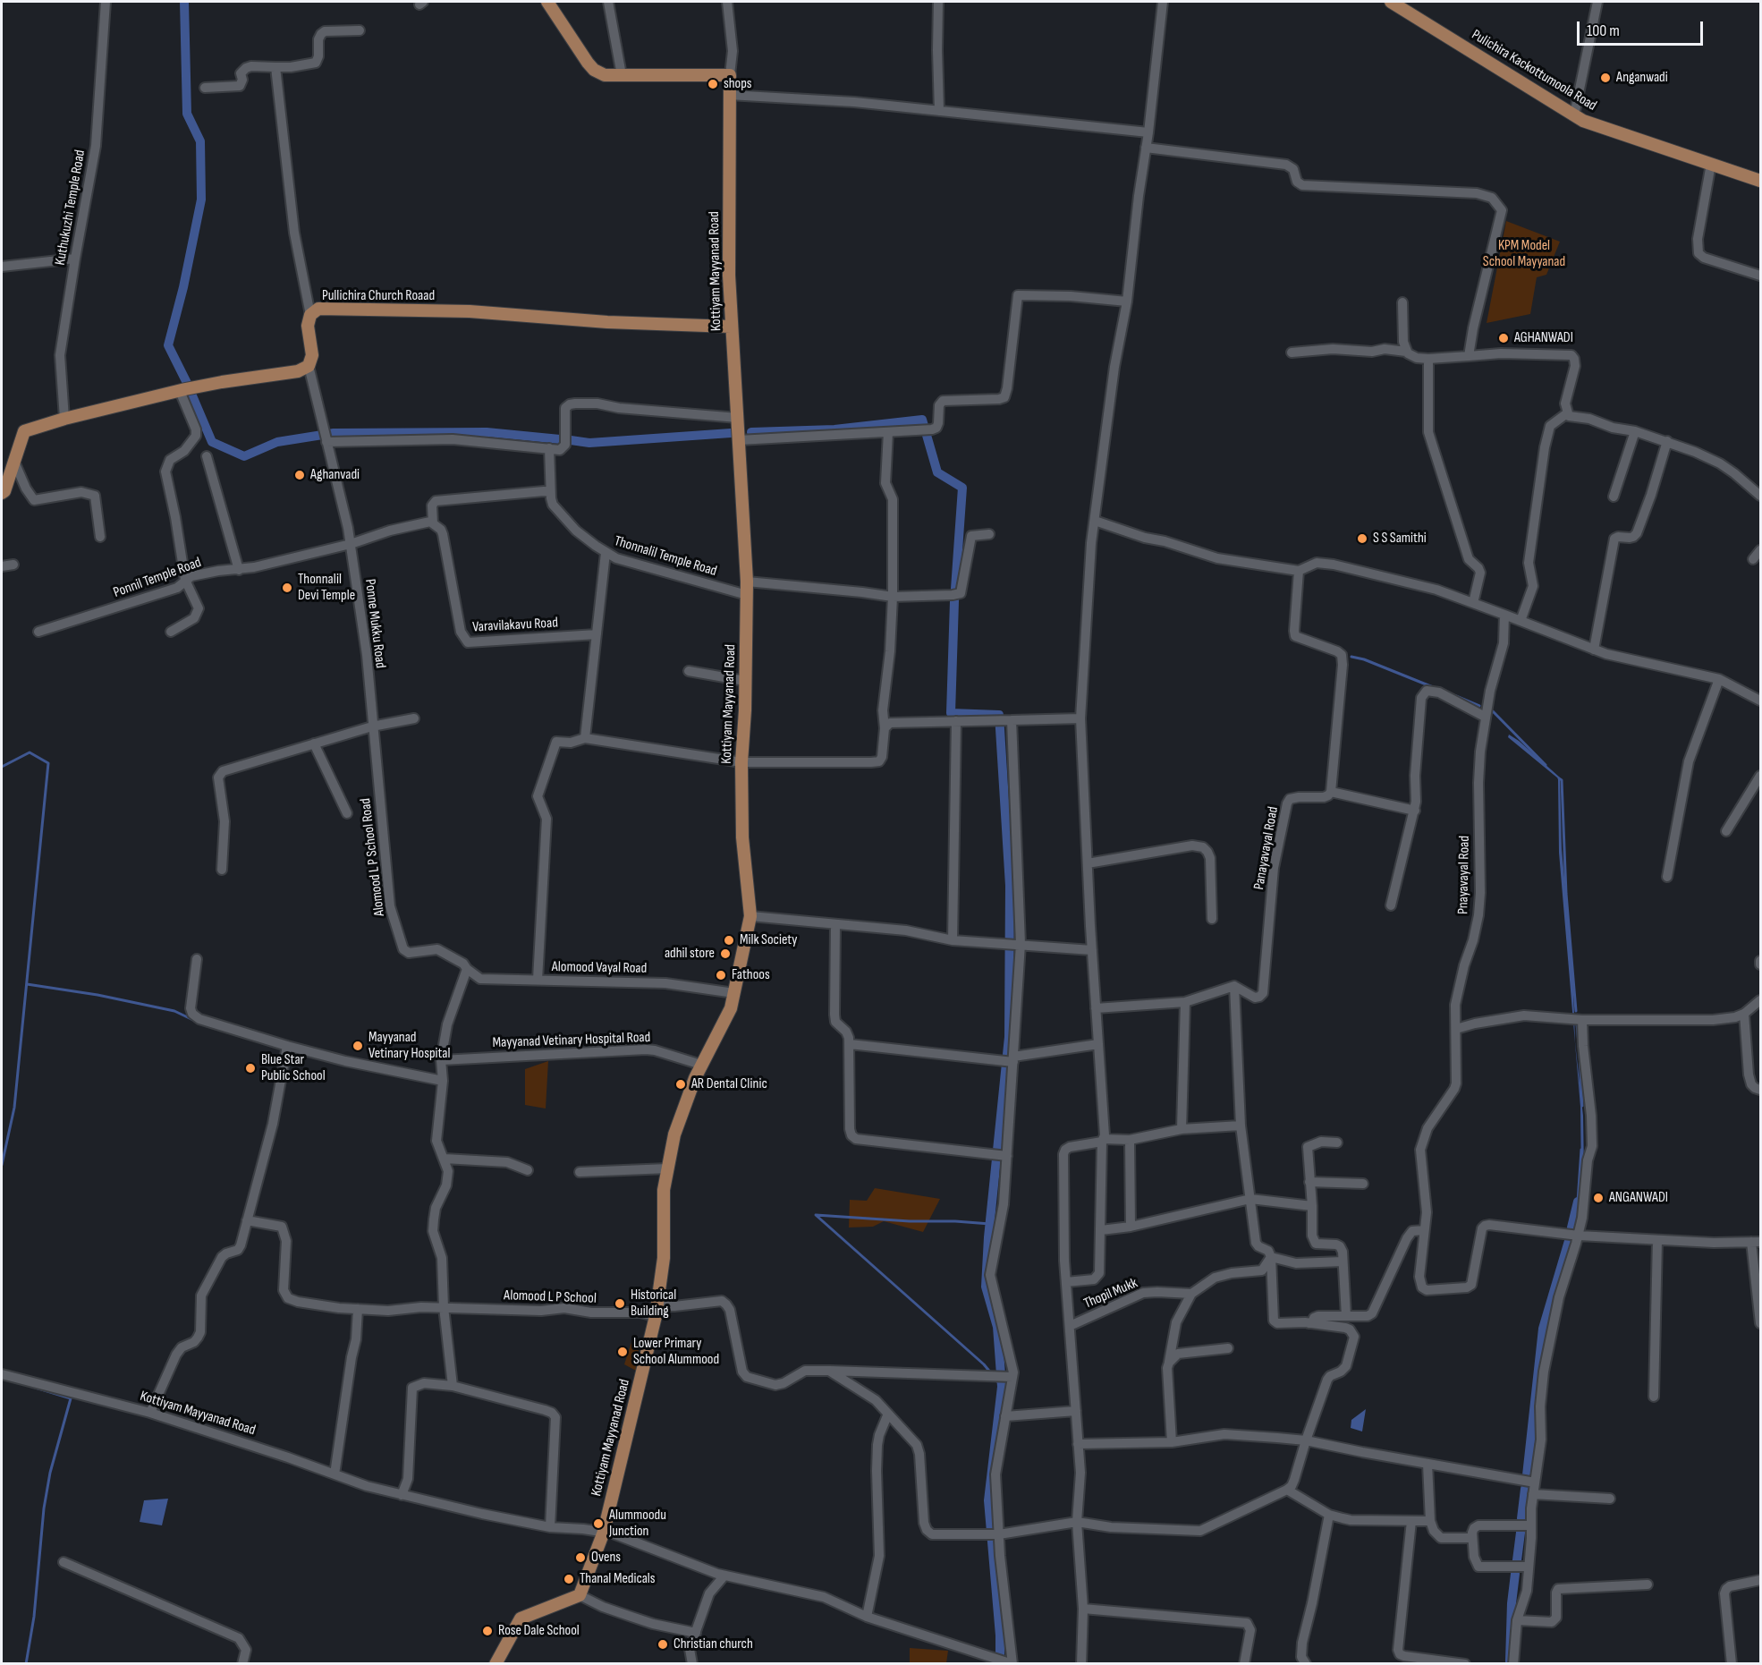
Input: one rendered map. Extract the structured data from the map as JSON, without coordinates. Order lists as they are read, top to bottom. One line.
{"streets":{"main road":["Pulichira Kackottumoola Road","Kottiyam Mayyanad Road","Pullichira Church Roaad"],"street":["Kuthukuzhi Temple Road","Thonnalil Temple Road","Ponnil Temple Road","Ponne Mukku Road","Varavilakavu Road","Panayavayal Road","Alomood L P School Road","Pnayavayal Road","Alomood Vayal Road","Mayyanad Vetinary Hospital Road","Thopil Mukk","Alomood L P School"]},"crossings":[["Kottiyam Mayyanad Road","Pullichira Church Roaad"],["Kottiyam Mayyanad Road","Thonnalil Temple Road"],["Kottiyam Mayyanad Road","Alomood Vayal Road"],["Kottiyam Mayyanad Road","Mayyanad Vetinary Hospital Road"],["Kottiyam Mayyanad Road","Alomood L P School"],["Pullichira Church Roaad","Ponne Mukku Road"],["Ponnil Temple Road","Ponne Mukku Road"],["Ponne Mukku Road","Alomood L P School Road"],["Alomood L P School Road","Alomood Vayal Road"]],"parks":["KPM Model School Mayyanad"],"places":["Anganwadi","shops","AGHANWADI","Aghanvadi","S S Samithi","Thonnalil Devi Temple","Milk Society","adhil store","Fathoos","Mayyanad Vetinary Hospital","Blue Star Public School","AR Dental Clinic","ANGANWADI","Historical Building","Lower Primary School Alummood","Alummoodu Junction","Ovens","Thanal Medicals","Rose Dale School","Christian church"],"scale_bar":"100 m"}
